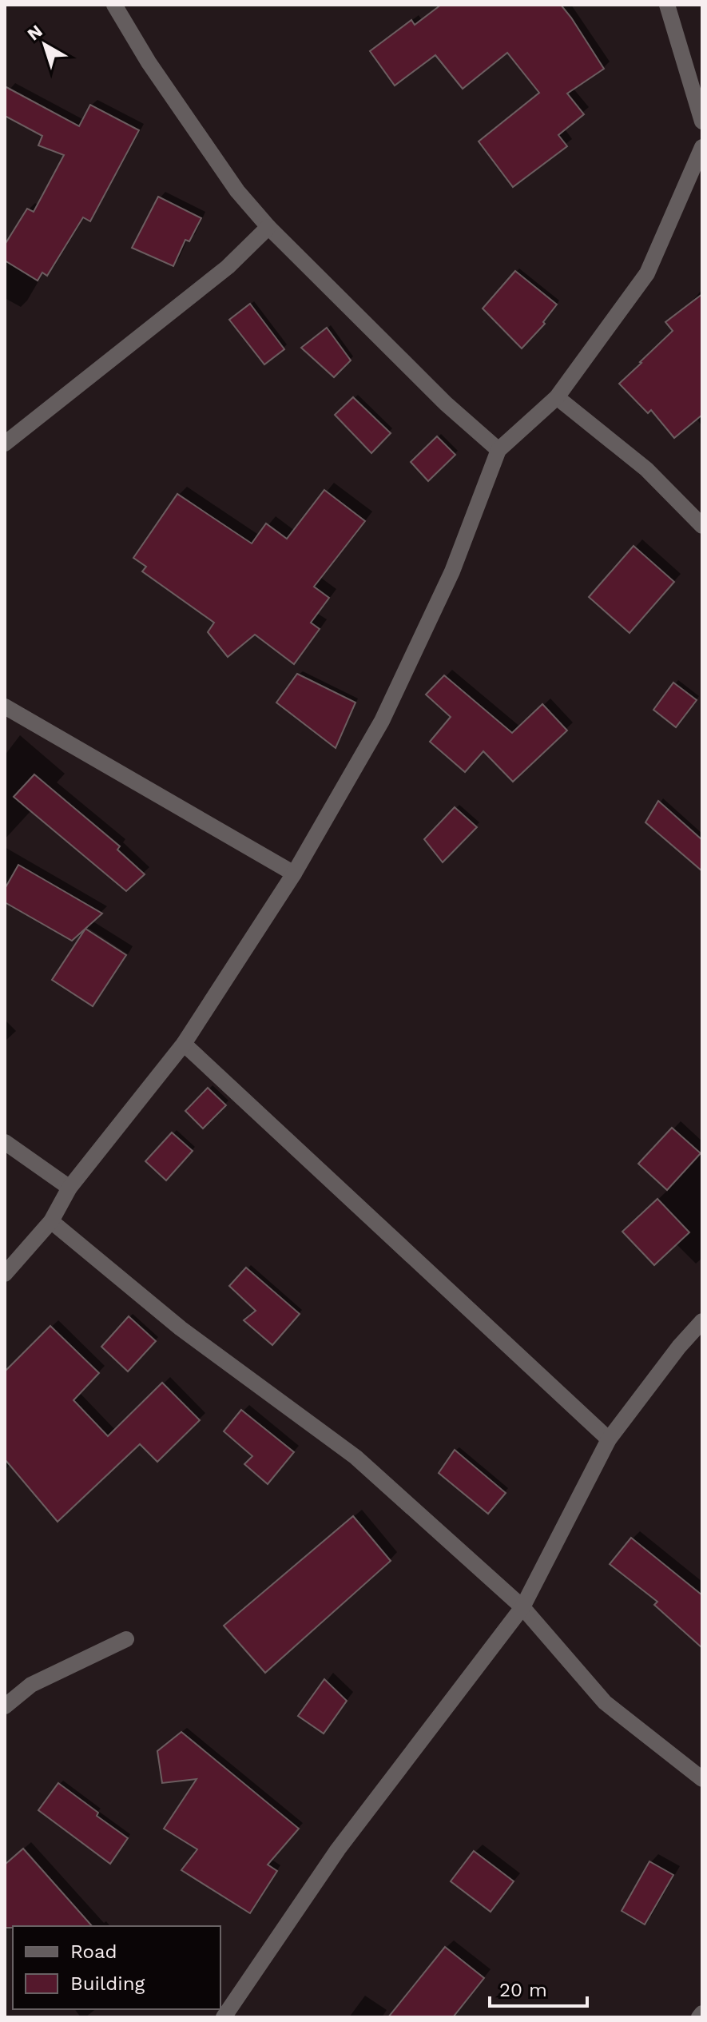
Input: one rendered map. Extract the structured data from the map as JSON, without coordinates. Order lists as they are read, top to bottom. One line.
{"legend":["Road","Building"],"scale_bar":"20 m","north":"top left"}
